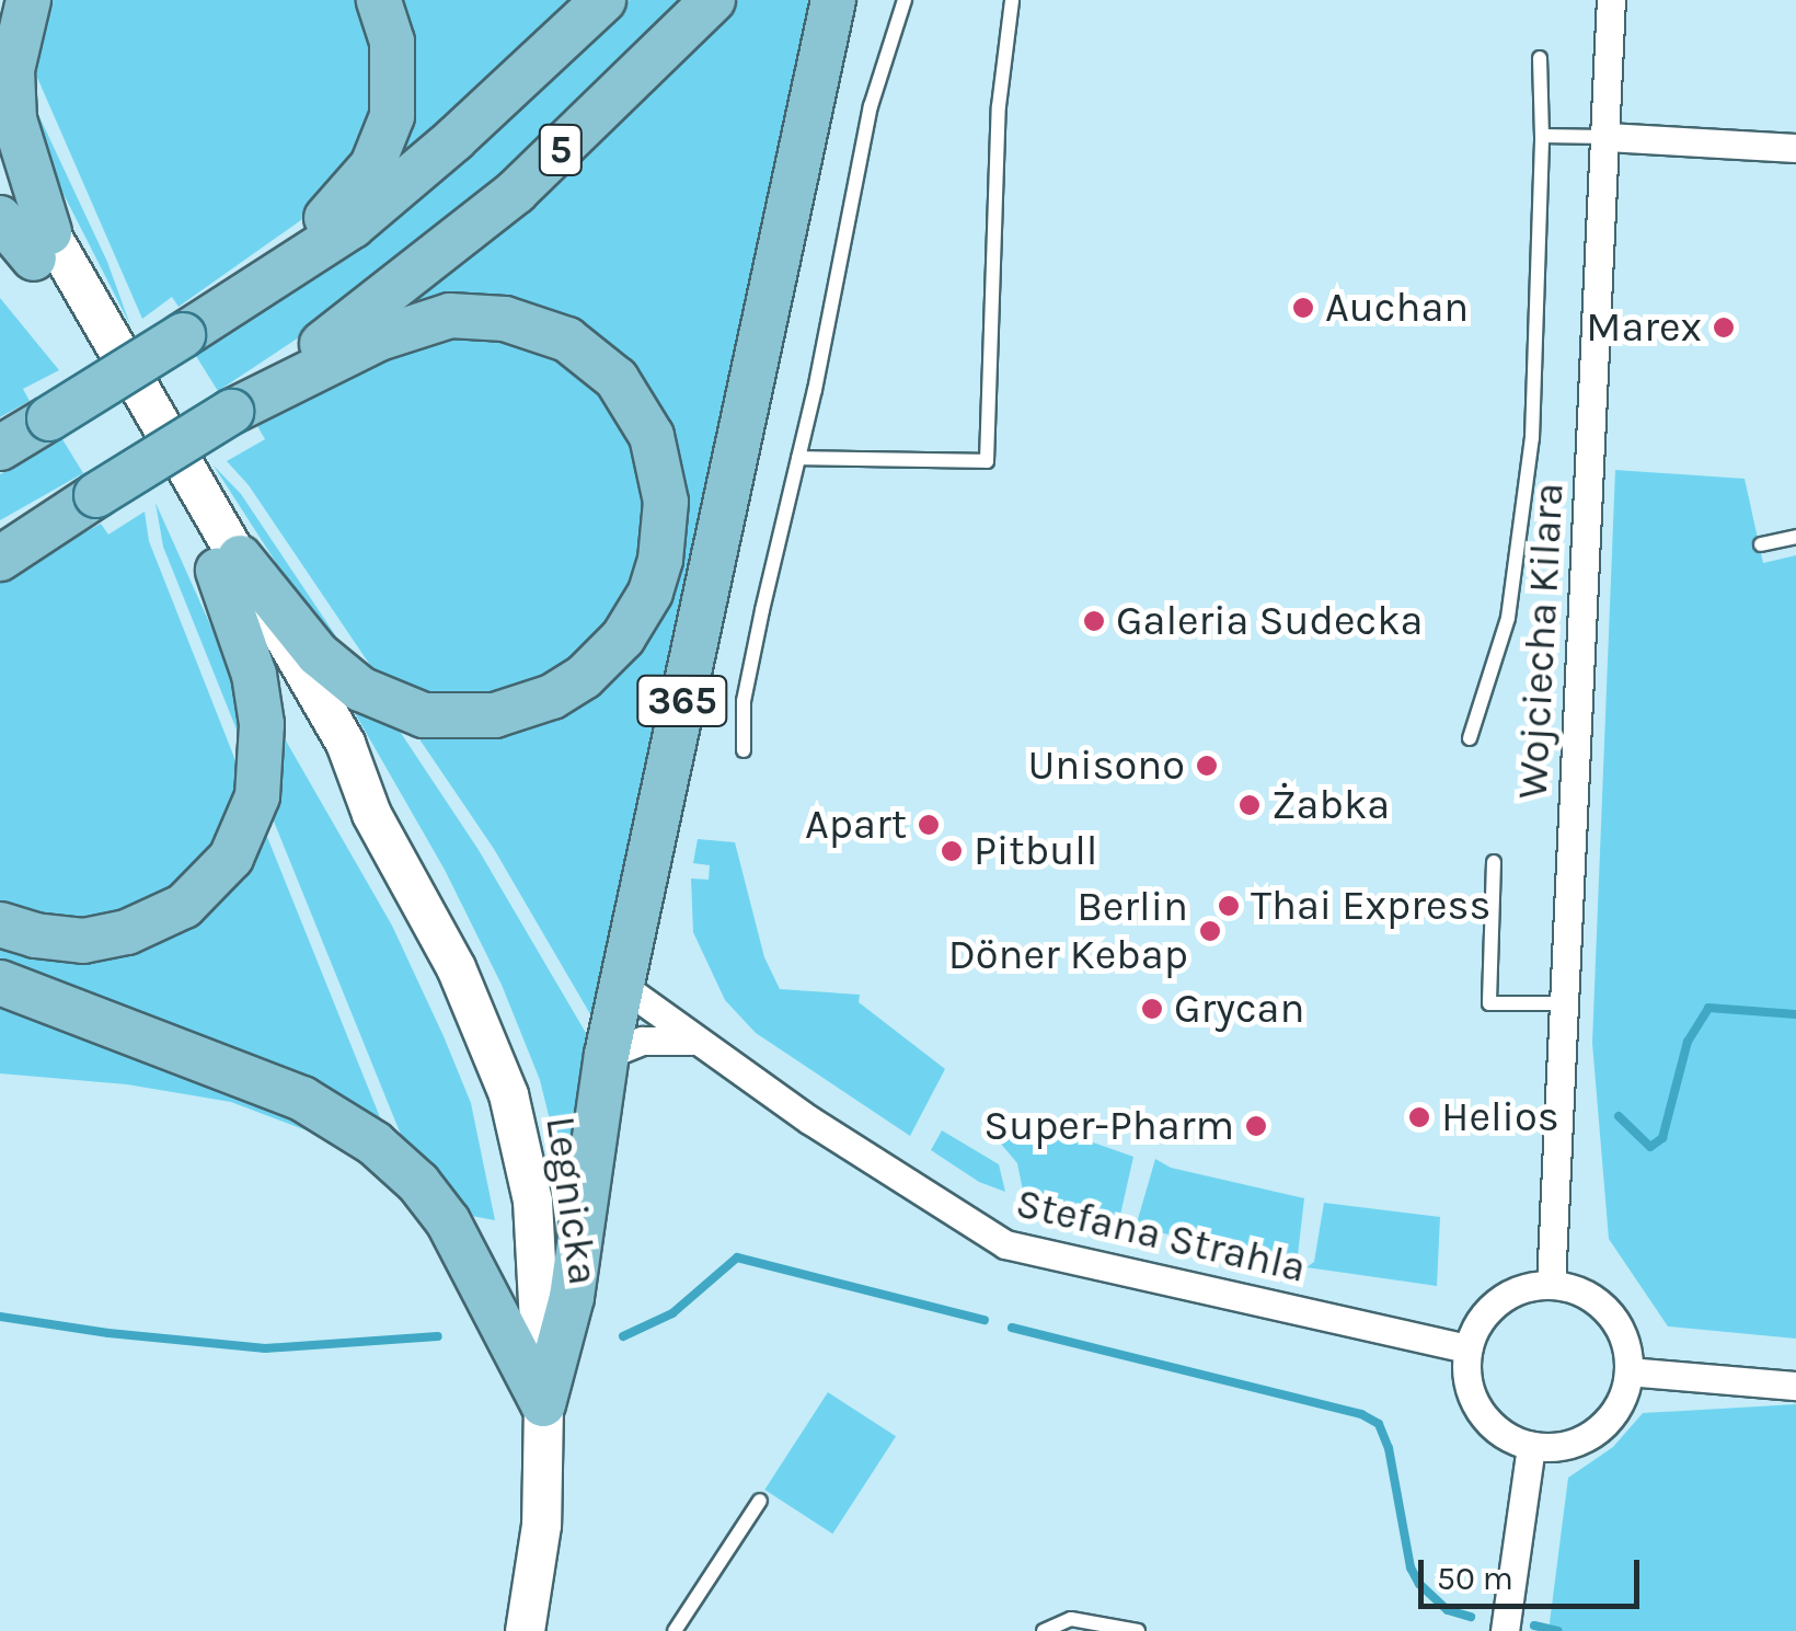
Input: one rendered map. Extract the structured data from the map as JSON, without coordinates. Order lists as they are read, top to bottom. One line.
{"streets":{"main road":["5","365","Legnicka"],"street":["Wojciecha Kilara","Stefana Strahla"]},"crossings":[["Wojciecha Kilara","Stefana Strahla"],["365","Legnicka"],["365","Stefana Strahla"]],"places":["Auchan","Marex","Galeria Sudecka","Unisono","Żabka","Apart","Pitbull","Thai Express","Berlin Döner Kebap","Grycan","Helios","Super-Pharm"],"scale_bar":"50 m"}
